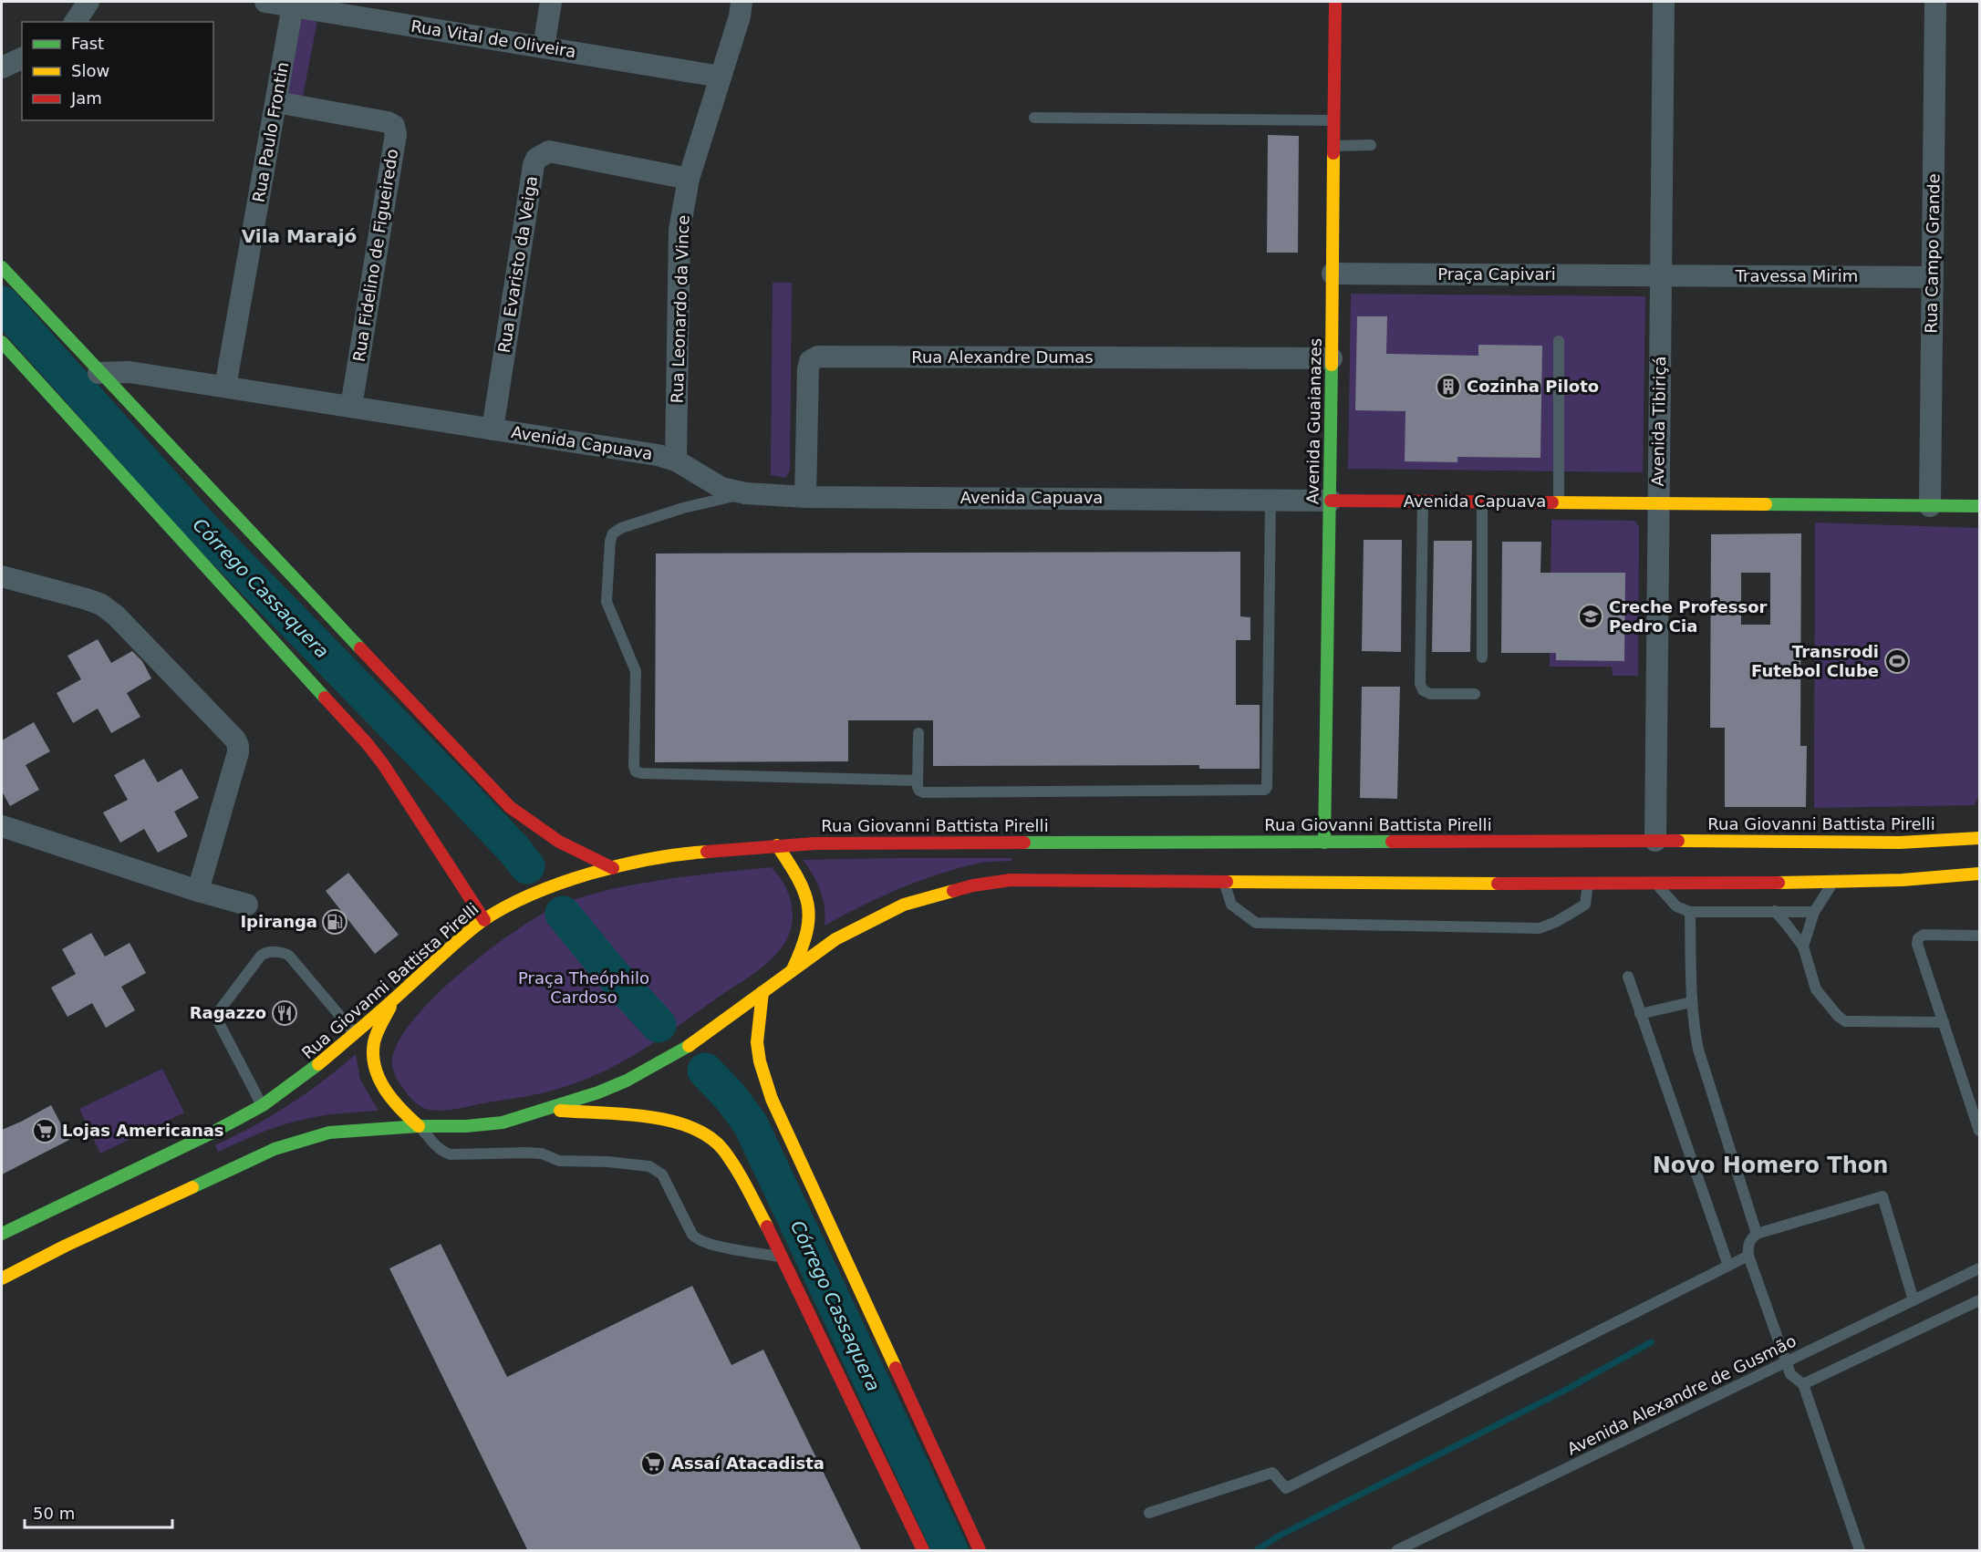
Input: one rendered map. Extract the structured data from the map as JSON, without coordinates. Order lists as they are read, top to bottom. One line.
{"streets":{"main road":["Avenida Guaianazes","Avenida Capuava","Rua Giovanni Battista Pirelli"],"street":["Rua Vital de Oliveira","Rua Paulo Frontin","Rua Campo Grande","Rua Fidelino de Figueiredo","Rua Evaristo da Veiga","Praça Capivari","Travessa Mirim","Rua Leonardo da Vince","Rua Alexandre Dumas","Avenida Tibiriçá"],"lane":["Avenida Alexandre de Gusmão"]},"crossings":[["Rua Vital de Oliveira","Rua Paulo Frontin"],["Rua Vital de Oliveira","Rua Leonardo da Vince"],["Rua Paulo Frontin","Rua Fidelino de Figueiredo"],["Rua Paulo Frontin","Avenida Capuava"],["Rua Campo Grande","Travessa Mirim"],["Rua Campo Grande","Avenida Capuava"],["Rua Fidelino de Figueiredo","Avenida Capuava"],["Rua Evaristo da Veiga","Rua Leonardo da Vince"],["Rua Evaristo da Veiga","Avenida Capuava"],["Praça Capivari","Travessa Mirim"],["Praça Capivari","Avenida Guaianazes"],["Praça Capivari","Avenida Tibiriçá"],["Travessa Mirim","Avenida Tibiriçá"],["Rua Leonardo da Vince","Avenida Capuava"],["Rua Alexandre Dumas","Avenida Guaianazes"],["Rua Alexandre Dumas","Avenida Capuava"],["Avenida Guaianazes","Avenida Capuava"],["Avenida Guaianazes","Rua Giovanni Battista Pirelli"],["Avenida Tibiriçá","Avenida Capuava"],["Avenida Tibiriçá","Rua Giovanni Battista Pirelli"]],"districts":["Vila Marajó","Novo Homero Thon"],"water":["Córrego Cassaquera"],"parks":["Praça Theóphilo Cardoso"],"places":{"building":["Cozinha Piloto"],"school or university":["Creche Professor Pedro Cia"],"sports":["Transrodi Futebol Clube"],"fuel station":["Ipiranga"],"restaurant":["Ragazzo"],"supermarket":["Lojas Americanas","Assaí Atacadista"]},"legend":["Fast","Slow","Jam"],"scale_bar":"50 m"}
